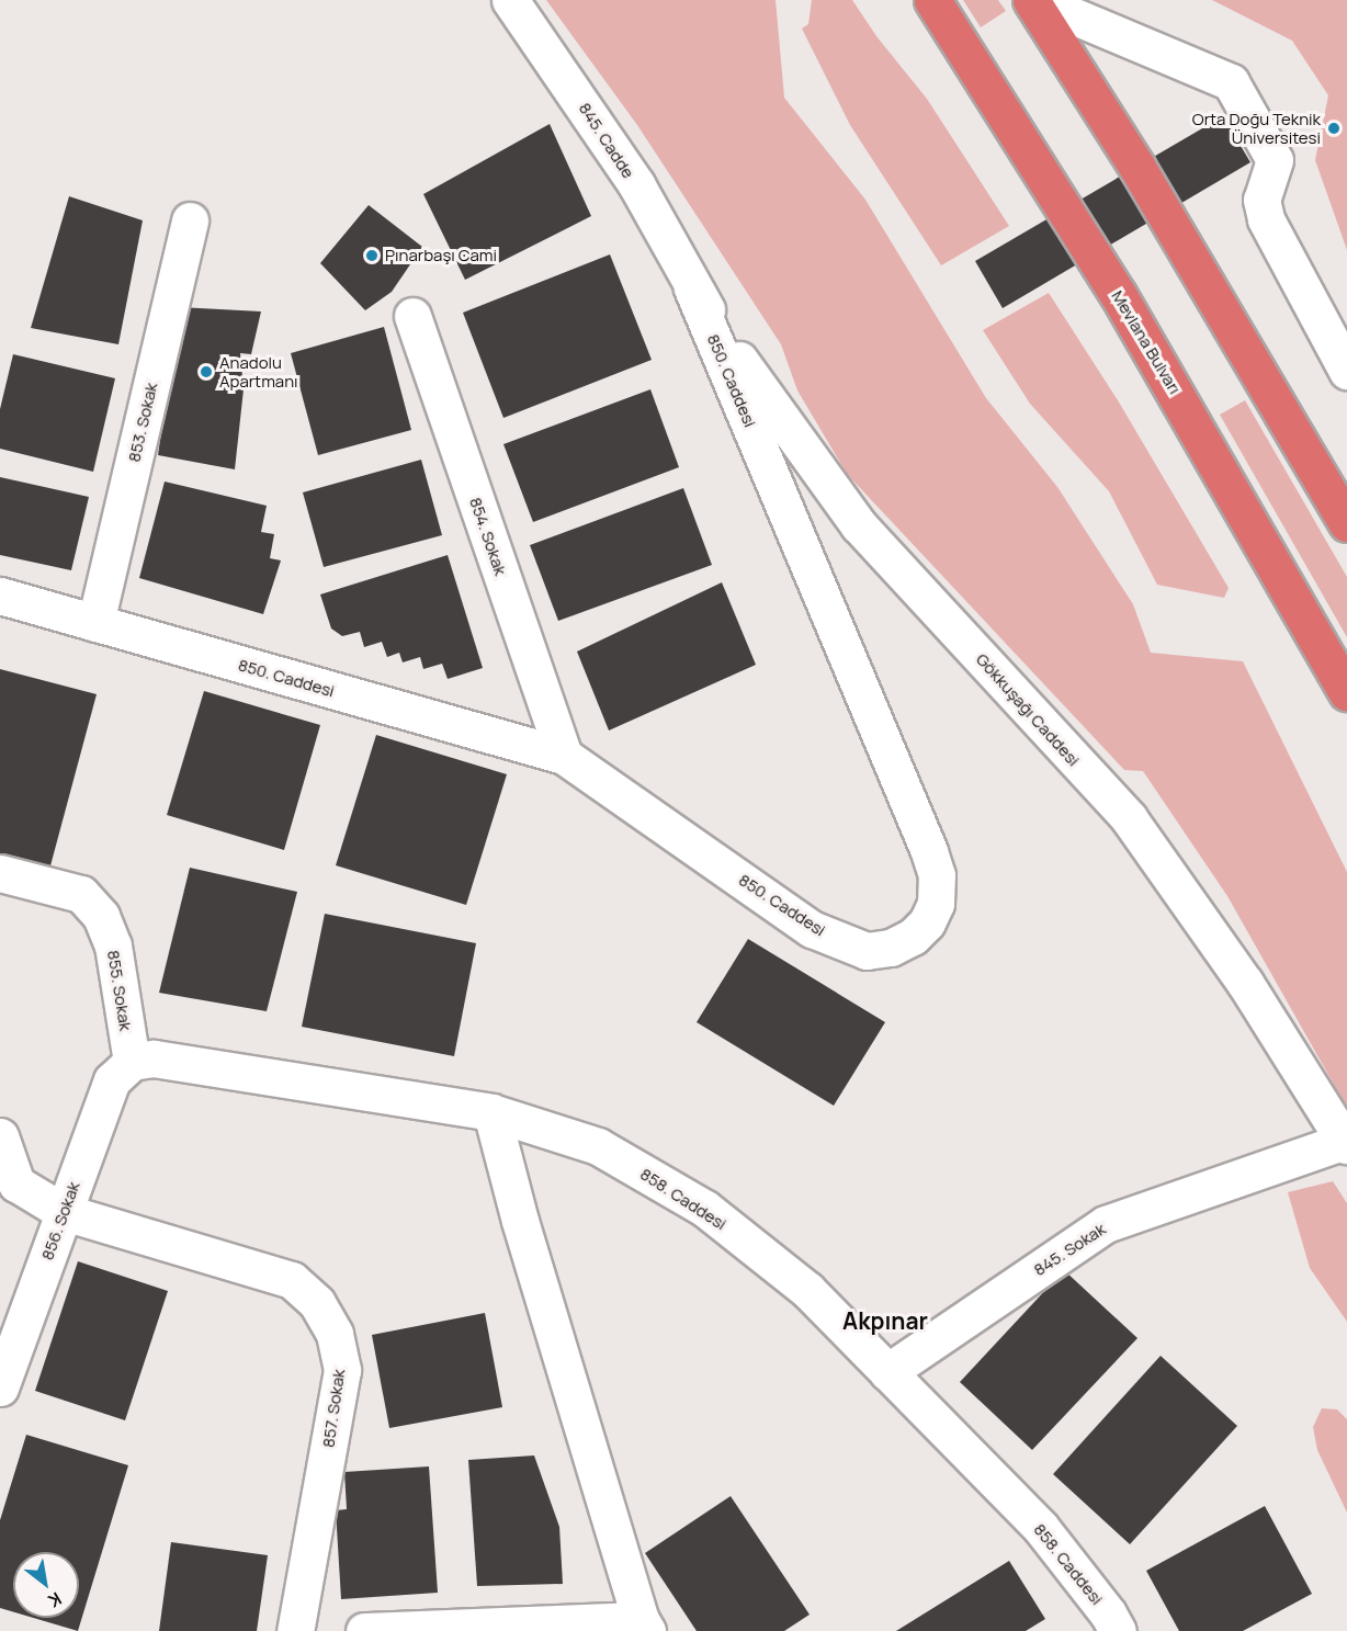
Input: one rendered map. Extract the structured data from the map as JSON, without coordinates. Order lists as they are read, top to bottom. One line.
{"streets":{"highway":["Mevlana Bulvarı"],"street":["845. Cadde","850. Caddesi","853. Sokak","854. Sokak","Gökkuşağı Caddesi","855. Sokak","858. Caddesi","856. Sokak","845. Sokak","857. Sokak"]},"crossings":[["845. Cadde","850. Caddesi"],["845. Cadde","Gökkuşağı Caddesi"],["850. Caddesi","853. Sokak"],["850. Caddesi","854. Sokak"],["850. Caddesi","Gökkuşağı Caddesi"],["Gökkuşağı Caddesi","845. Sokak"],["855. Sokak","858. Caddesi"],["855. Sokak","856. Sokak"],["858. Caddesi","856. Sokak"],["858. Caddesi","845. Sokak"],["856. Sokak","857. Sokak"]],"districts":["Akpınar"],"places":["Orta Doğu Teknik Üniversitesi","Pınarbaşı Cami","Anadolu Apartmanı"],"north":"bottom right"}
